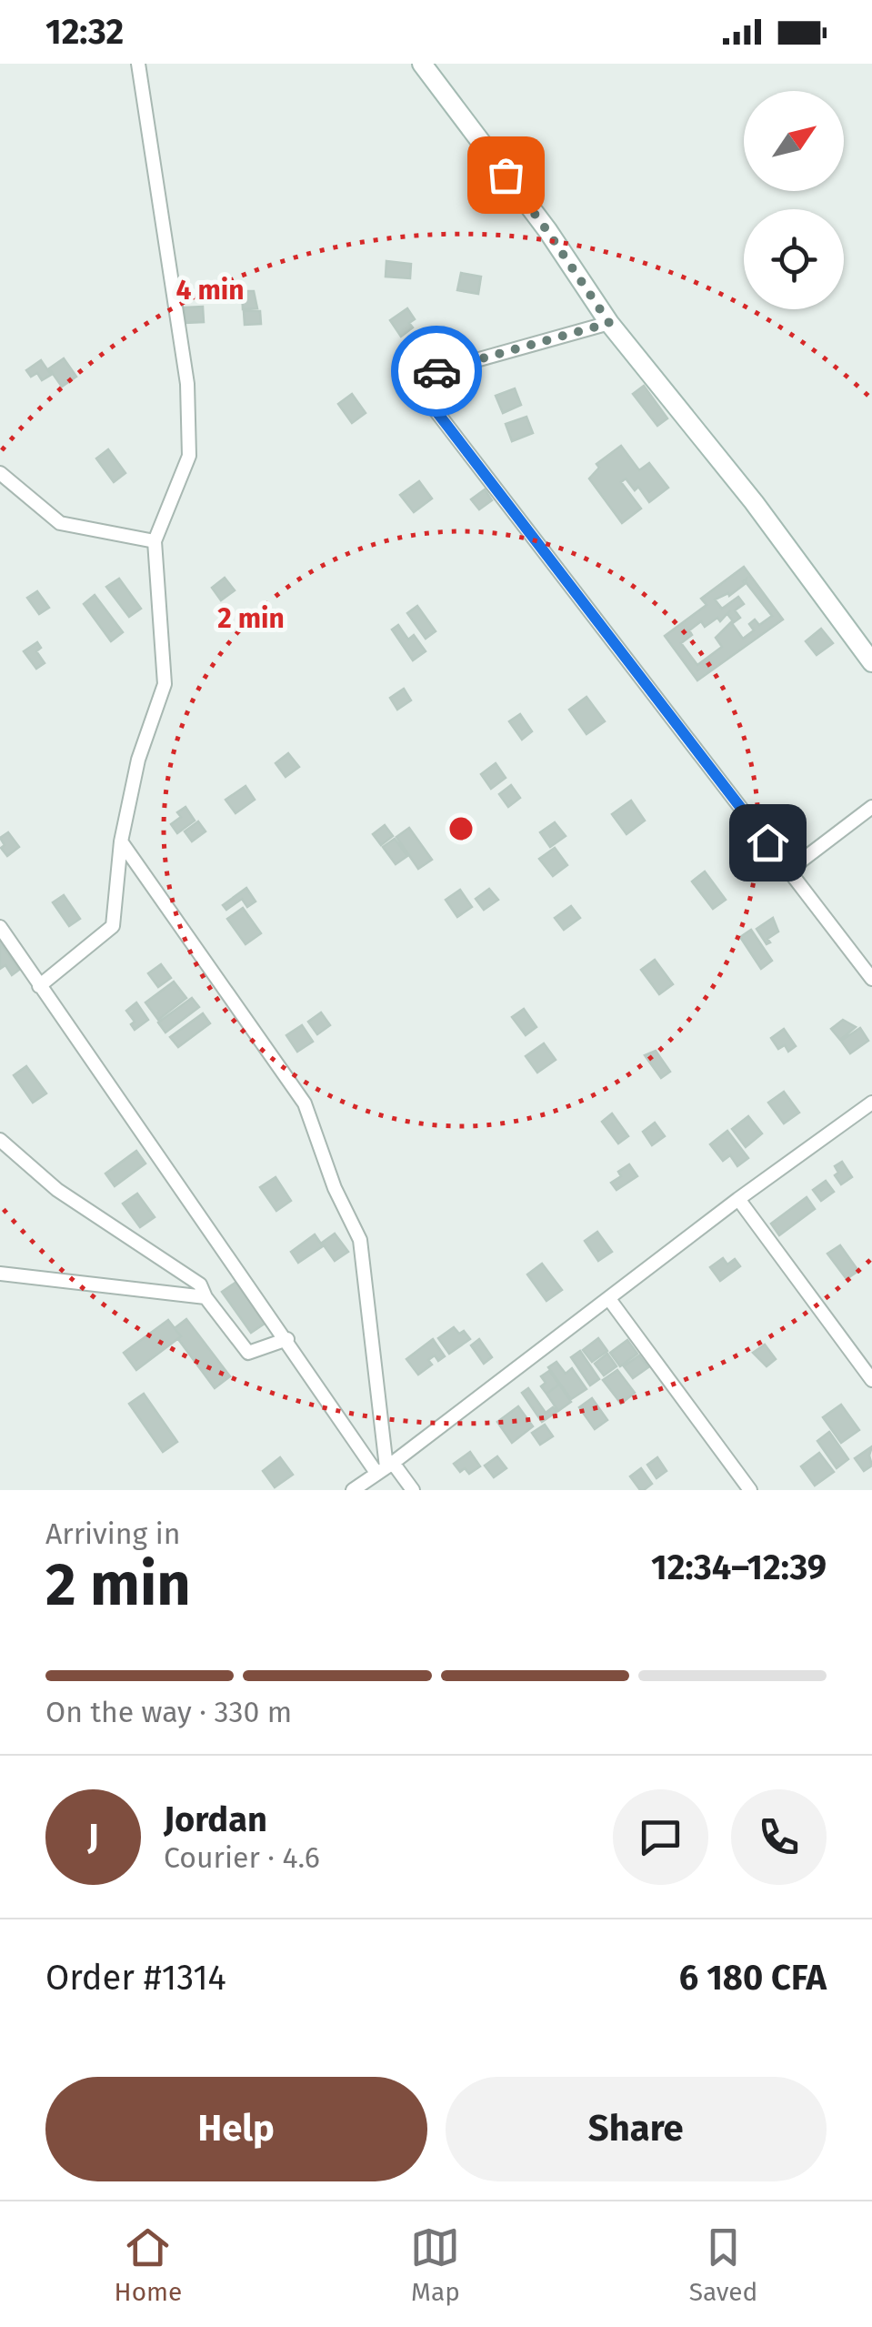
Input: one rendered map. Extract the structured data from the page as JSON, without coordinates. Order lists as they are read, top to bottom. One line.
{"north":"top right","page":{"status":"12:32","heading":["2 min","Arriving in","12:34–12:39"],"panel":["Jordan","Courier · 4.6","Order #1314","6 180 CFA"],"bar":"On the way · 330 m","round":"J","buttons":["Help","Share"],"tabs":["Home","Map","Saved"]},"rings":["4 min","2 min"]}
